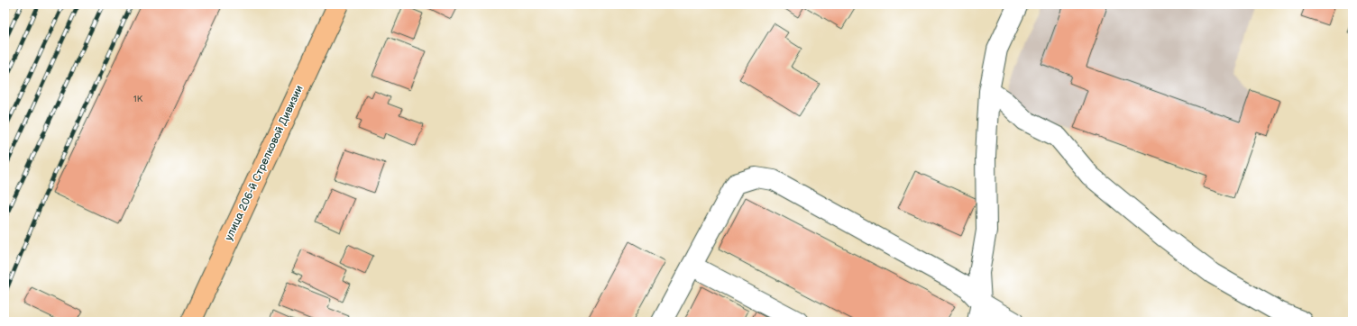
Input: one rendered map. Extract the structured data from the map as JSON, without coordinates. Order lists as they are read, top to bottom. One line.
{"streets":{"main road":["улица 206-й Стрелковой Дивизии"]},"house_numbers":["1К"]}
